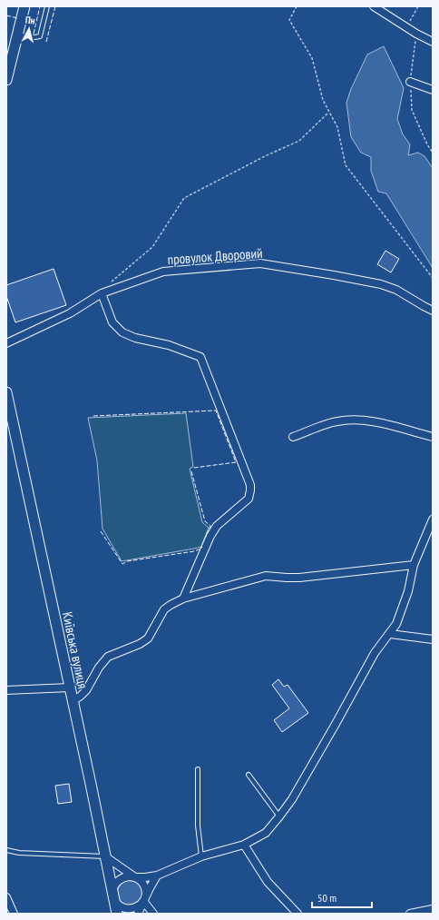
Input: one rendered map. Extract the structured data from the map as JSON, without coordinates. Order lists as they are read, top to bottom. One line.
{"streets":{"street":["провулок Дворовий","Київська вулиця"]},"scale_bar":"50 m","north":"top"}
